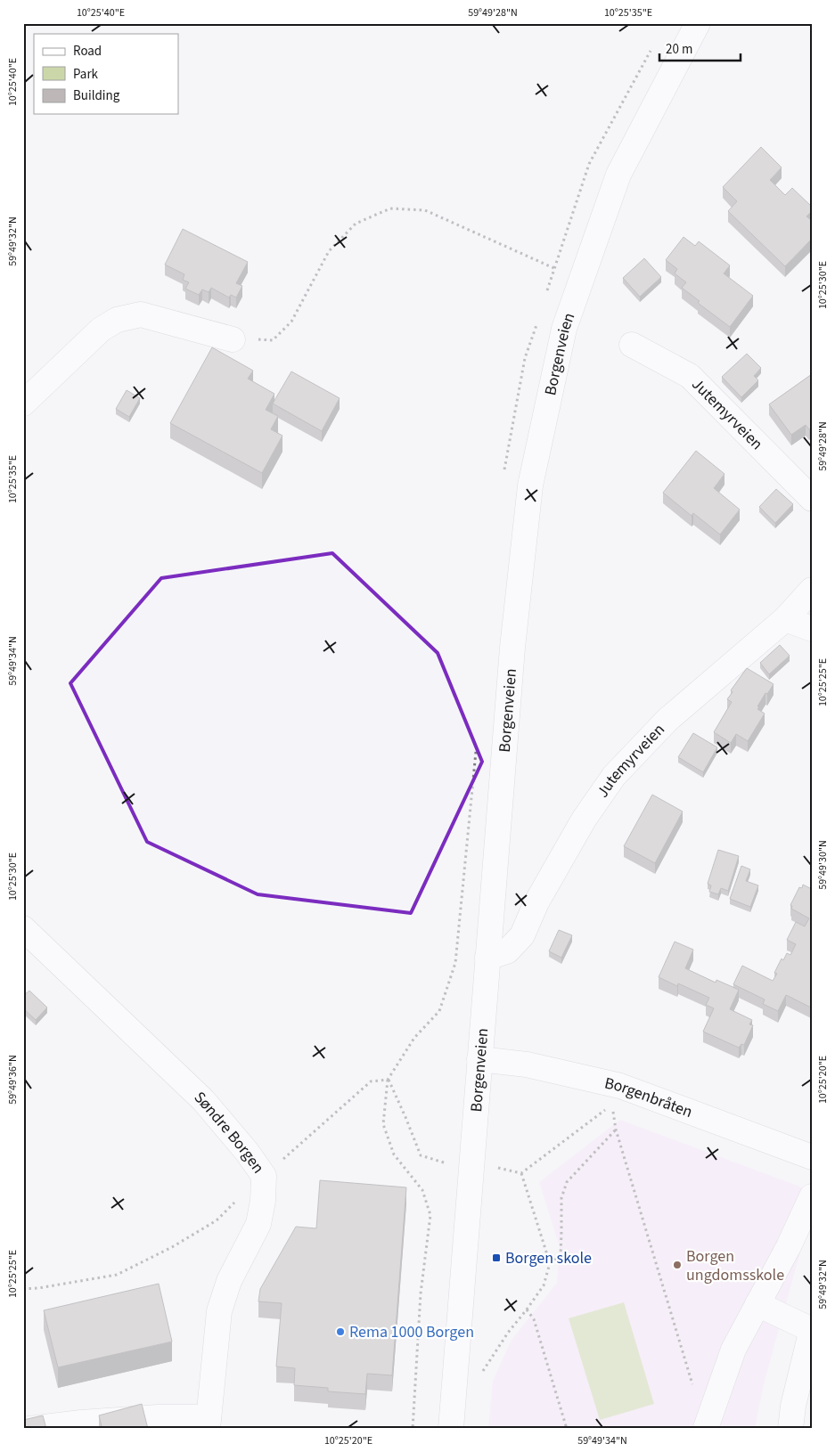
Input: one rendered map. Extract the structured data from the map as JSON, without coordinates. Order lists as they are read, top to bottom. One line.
{"streets":{"street":["Borgenveien","Jutemyrveien","Borgenbråten","Søndre Borgen"]},"crossings":[["Borgenveien","Jutemyrveien"],["Borgenveien","Borgenbråten"]],"places":{"transit":["Borgen skole"],"other":["Borgen ungdomsskole","Rema 1000 Borgen"]},"legend":["Road","Park","Building"],"scale_bar":"20 m","coordinates":["10°25'40\"E","59°49'28\"N","10°25'35\"E","59°49'32\"N","10°25'30\"E","59°49'34\"N","10°25'25\"E","59°49'30\"N","10°25'20\"E","59°49'36\"N"]}
